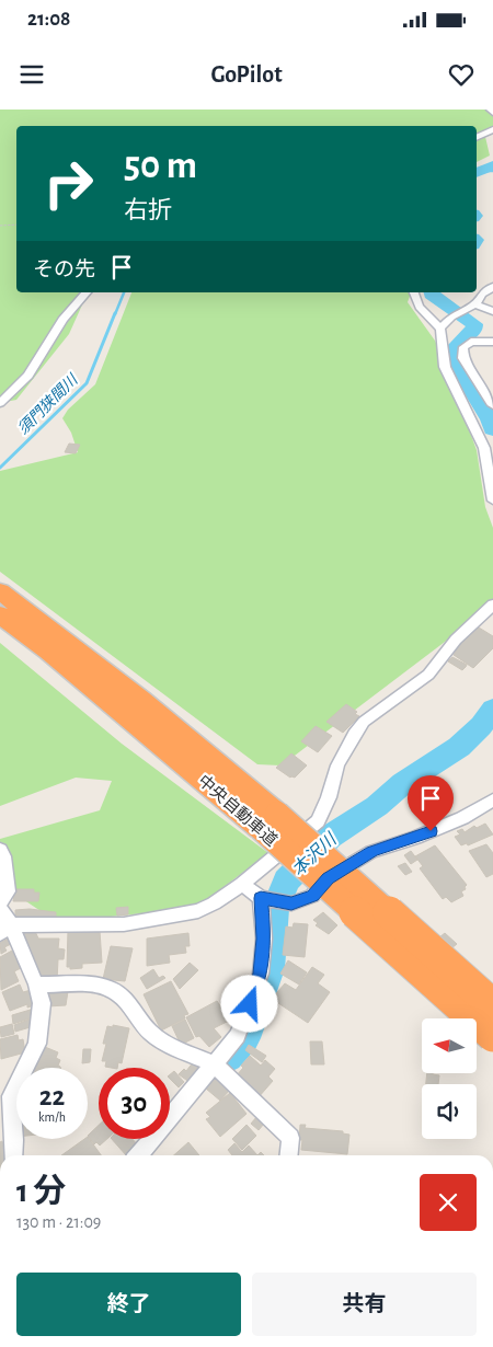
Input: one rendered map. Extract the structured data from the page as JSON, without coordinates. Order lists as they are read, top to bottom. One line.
{"streets":{"highway":["中央自動車道"]},"water":["須門狭間川","本沢川"],"north":"left","page":{"status":"21:08","header":"GoPilot","turn":["50 m","右折"],"then":"その先","speed":"22 km/h","limit":"30","heading":["1 分","130 m · 21:09"],"buttons":["終了","共有"]}}
